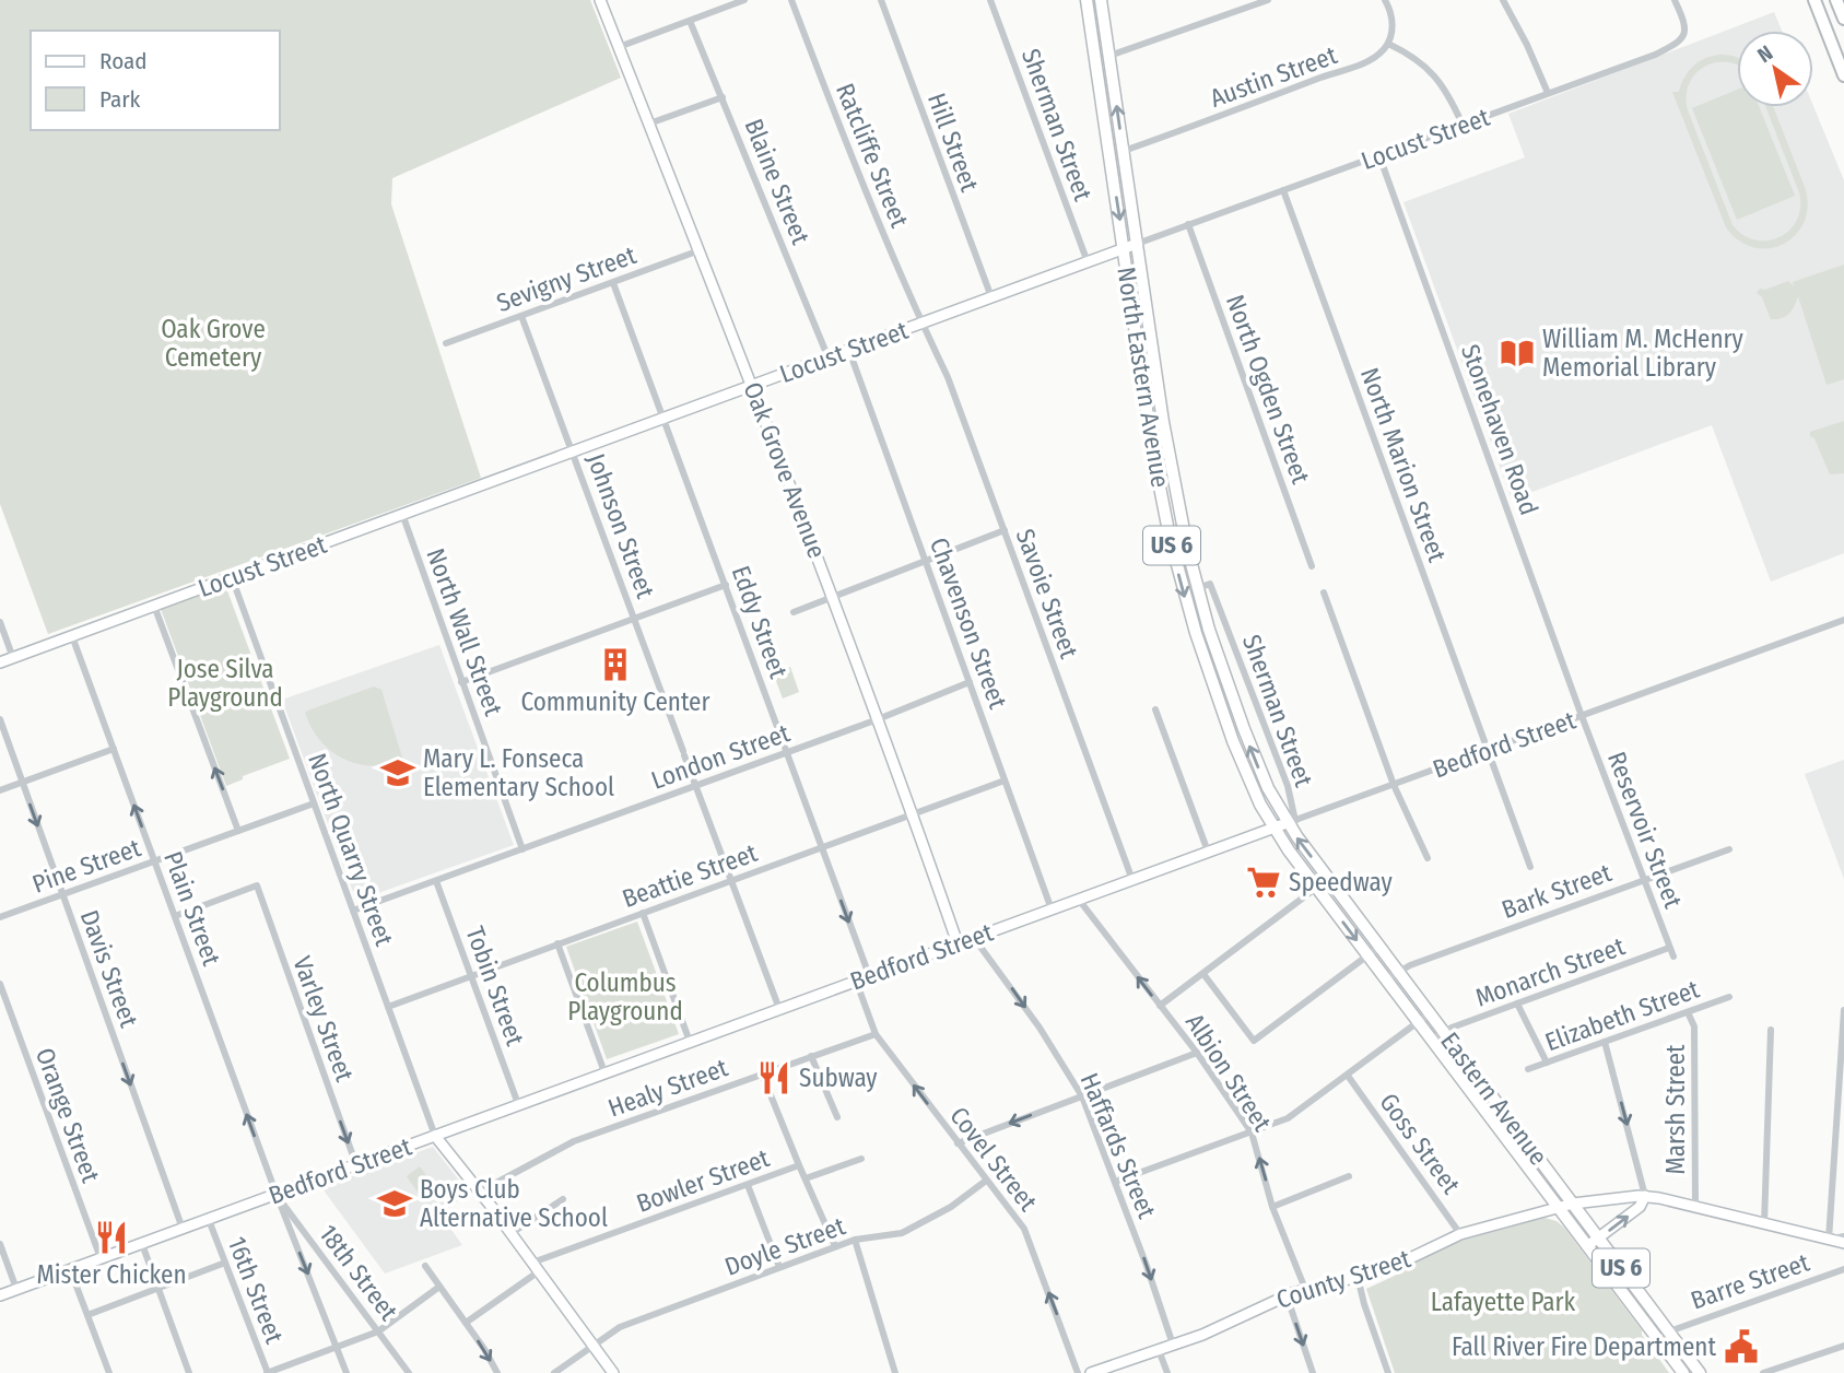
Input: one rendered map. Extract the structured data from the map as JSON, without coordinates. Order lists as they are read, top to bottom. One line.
{"streets":{"main road":["North Eastern Avenue","US 6","Eastern Avenue"],"street":["Austin Street","Sherman Street","Locust Street","Hill Street","Ratcliffe Street","Blaine Street","Sevigny Street","North Ogden Street","Stonehaven Road","North Marion Street","Oak Grove Avenue","Johnson Street","Savoie Street","Eddy Street","Chavenson Street","North Wall Street","Bedford Street","London Street","Reservoir Street","North Quarry Street","Pine Street","Beattie Street","Bark Street","Plain Street","Davis Street","Monarch Street","Tobin Street","Elizabeth Street","Varley Street","Albion Street","Healy Street","Marsh Street","Orange Street","Goss Street","Haffards Street","Covel Street","Bowler Street","Doyle Street","18th Street","County Street","Barre Street","16th Street"]},"crossings":[["Austin Street","North Eastern Avenue"],["Sherman Street","Locust Street"],["Sherman Street","North Eastern Avenue"],["Sherman Street","Bedford Street"],["Sherman Street","Eastern Avenue"],["Locust Street","Hill Street"],["Locust Street","Ratcliffe Street"],["Locust Street","Blaine Street"],["Locust Street","North Eastern Avenue"],["Locust Street","North Ogden Street"],["Locust Street","Stonehaven Road"],["Locust Street","North Marion Street"],["Locust Street","Oak Grove Avenue"],["Locust Street","Johnson Street"],["Locust Street","Savoie Street"],["Locust Street","Eddy Street"],["Locust Street","Chavenson Street"],["Locust Street","North Wall Street"],["Locust Street","North Quarry Street"],["Locust Street","Plain Street"],["Ratcliffe Street","Savoie Street"],["Sevigny Street","Oak Grove Avenue"],["Sevigny Street","Johnson Street"],["Sevigny Street","Eddy Street"],["North Eastern Avenue","Bedford Street"],["North Eastern Avenue","Eastern Avenue"],["Stonehaven Road","Bedford Street"],["Stonehaven Road","Reservoir Street"],["North Marion Street","Bedford Street"],["Oak Grove Avenue","Bedford Street"],["Oak Grove Avenue","London Street"],["Oak Grove Avenue","Beattie Street"],["Johnson Street","Bedford Street"],["Johnson Street","London Street"],["Johnson Street","Beattie Street"],["Savoie Street","Bedford Street"],["Eddy Street","Bedford Street"],["Eddy Street","London Street"],["Eddy Street","Beattie Street"],["Chavenson Street","Bedford Street"],["Chavenson Street","London Street"],["Chavenson Street","Beattie Street"],["North Wall Street","London Street"],["Bedford Street","Reservoir Street"],["Bedford Street","North Quarry Street"],["Bedford Street","Plain Street"],["Bedford Street","Davis Street"],["Bedford Street","Tobin Street"],["Bedford Street","Varley Street"],["Bedford Street","Albion Street"],["Bedford Street","Eastern Avenue"],["Bedford Street","Orange Street"],["Bedford Street","Haffards Street"],["Bedford Street","Covel Street"],["Bedford Street","18th Street"],["Bedford Street","16th Street"],["London Street","North Quarry Street"],["London Street","Tobin Street"],["Reservoir Street","Bark Street"],["Reservoir Street","Monarch Street"],["North Quarry Street","Pine Street"],["North Quarry Street","Beattie Street"],["Pine Street","Plain Street"],["Pine Street","Davis Street"],["Beattie Street","Tobin Street"],["Bark Street","Eastern Avenue"],["Plain Street","Varley Street"],["Plain Street","18th Street"],["Monarch Street","Eastern Avenue"],["Elizabeth Street","Marsh Street"],["Albion Street","County Street"],["Healy Street","Covel Street"],["Eastern Avenue","County Street"],["Eastern Avenue","Barre Street"],["Marsh Street","County Street"],["Goss Street","County Street"],["Haffards Street","County Street"],["Covel Street","Doyle Street"]],"one_way":["Davis Street","Varley Street","Albion Street","Haffards Street","Covel Street"],"parks":["Oak Grove Cemetery","Jose Silva Playground","Columbus Playground","Lafayette Park"],"places":{"library":["William M. McHenry Memorial Library"],"building":["Community Center"],"school or university":["Mary L. Fonseca Elementary School","Boys Club Alternative School"],"supermarket":["Speedway"],"restaurant":["Subway","Mister Chicken"],"public building":["Fall River Fire Department"]},"legend":["Road","Park"],"north":"top left"}
